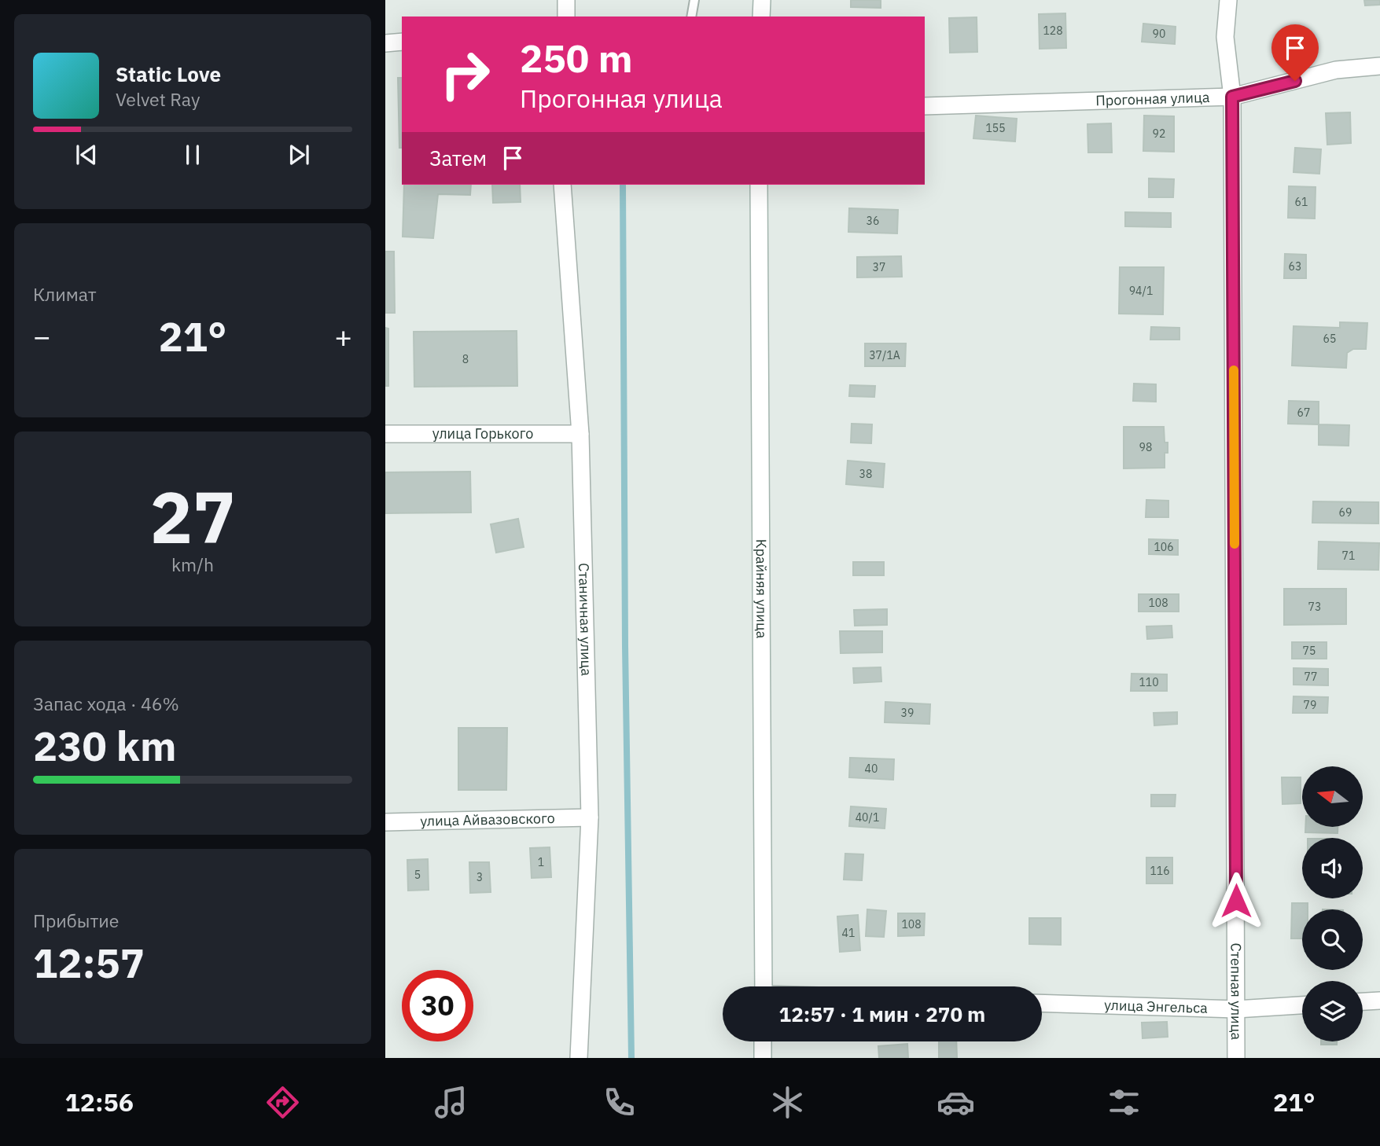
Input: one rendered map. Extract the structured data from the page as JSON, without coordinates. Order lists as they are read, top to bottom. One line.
{"streets":{"street":["Прогонная улица","улица Горького","Крайняя улица","Станичная улица","улица Айвазовского","Степная улица","улица Энгельса"]},"crossings":[["Прогонная улица","Степная улица"],["улица Горького","Станичная улица"],["Станичная улица","улица Айвазовского"],["Степная улица","улица Энгельса"]],"house_numbers":["128","90","155","92","61","36","63","37","94/1","65","37/1А","8","67","98","38","69","106","71","108","73","75","77","110","79","39","40","40/1","1","116","5","3","108","41"],"north":"left","page":{"turn":["250 m","Прогонная улица"],"song":["Static Love","Velvet Ray"],"then":"Затем","tile":["Климат",["27","km/h"],["Запас хода · 46%","230 km"],["Прибытие","12:57"]],"heat":["−","21°","+"],"limit":"30","trip":"12:57 · 1 мин · 270 m","tabs":["12:56","21°"]}}
